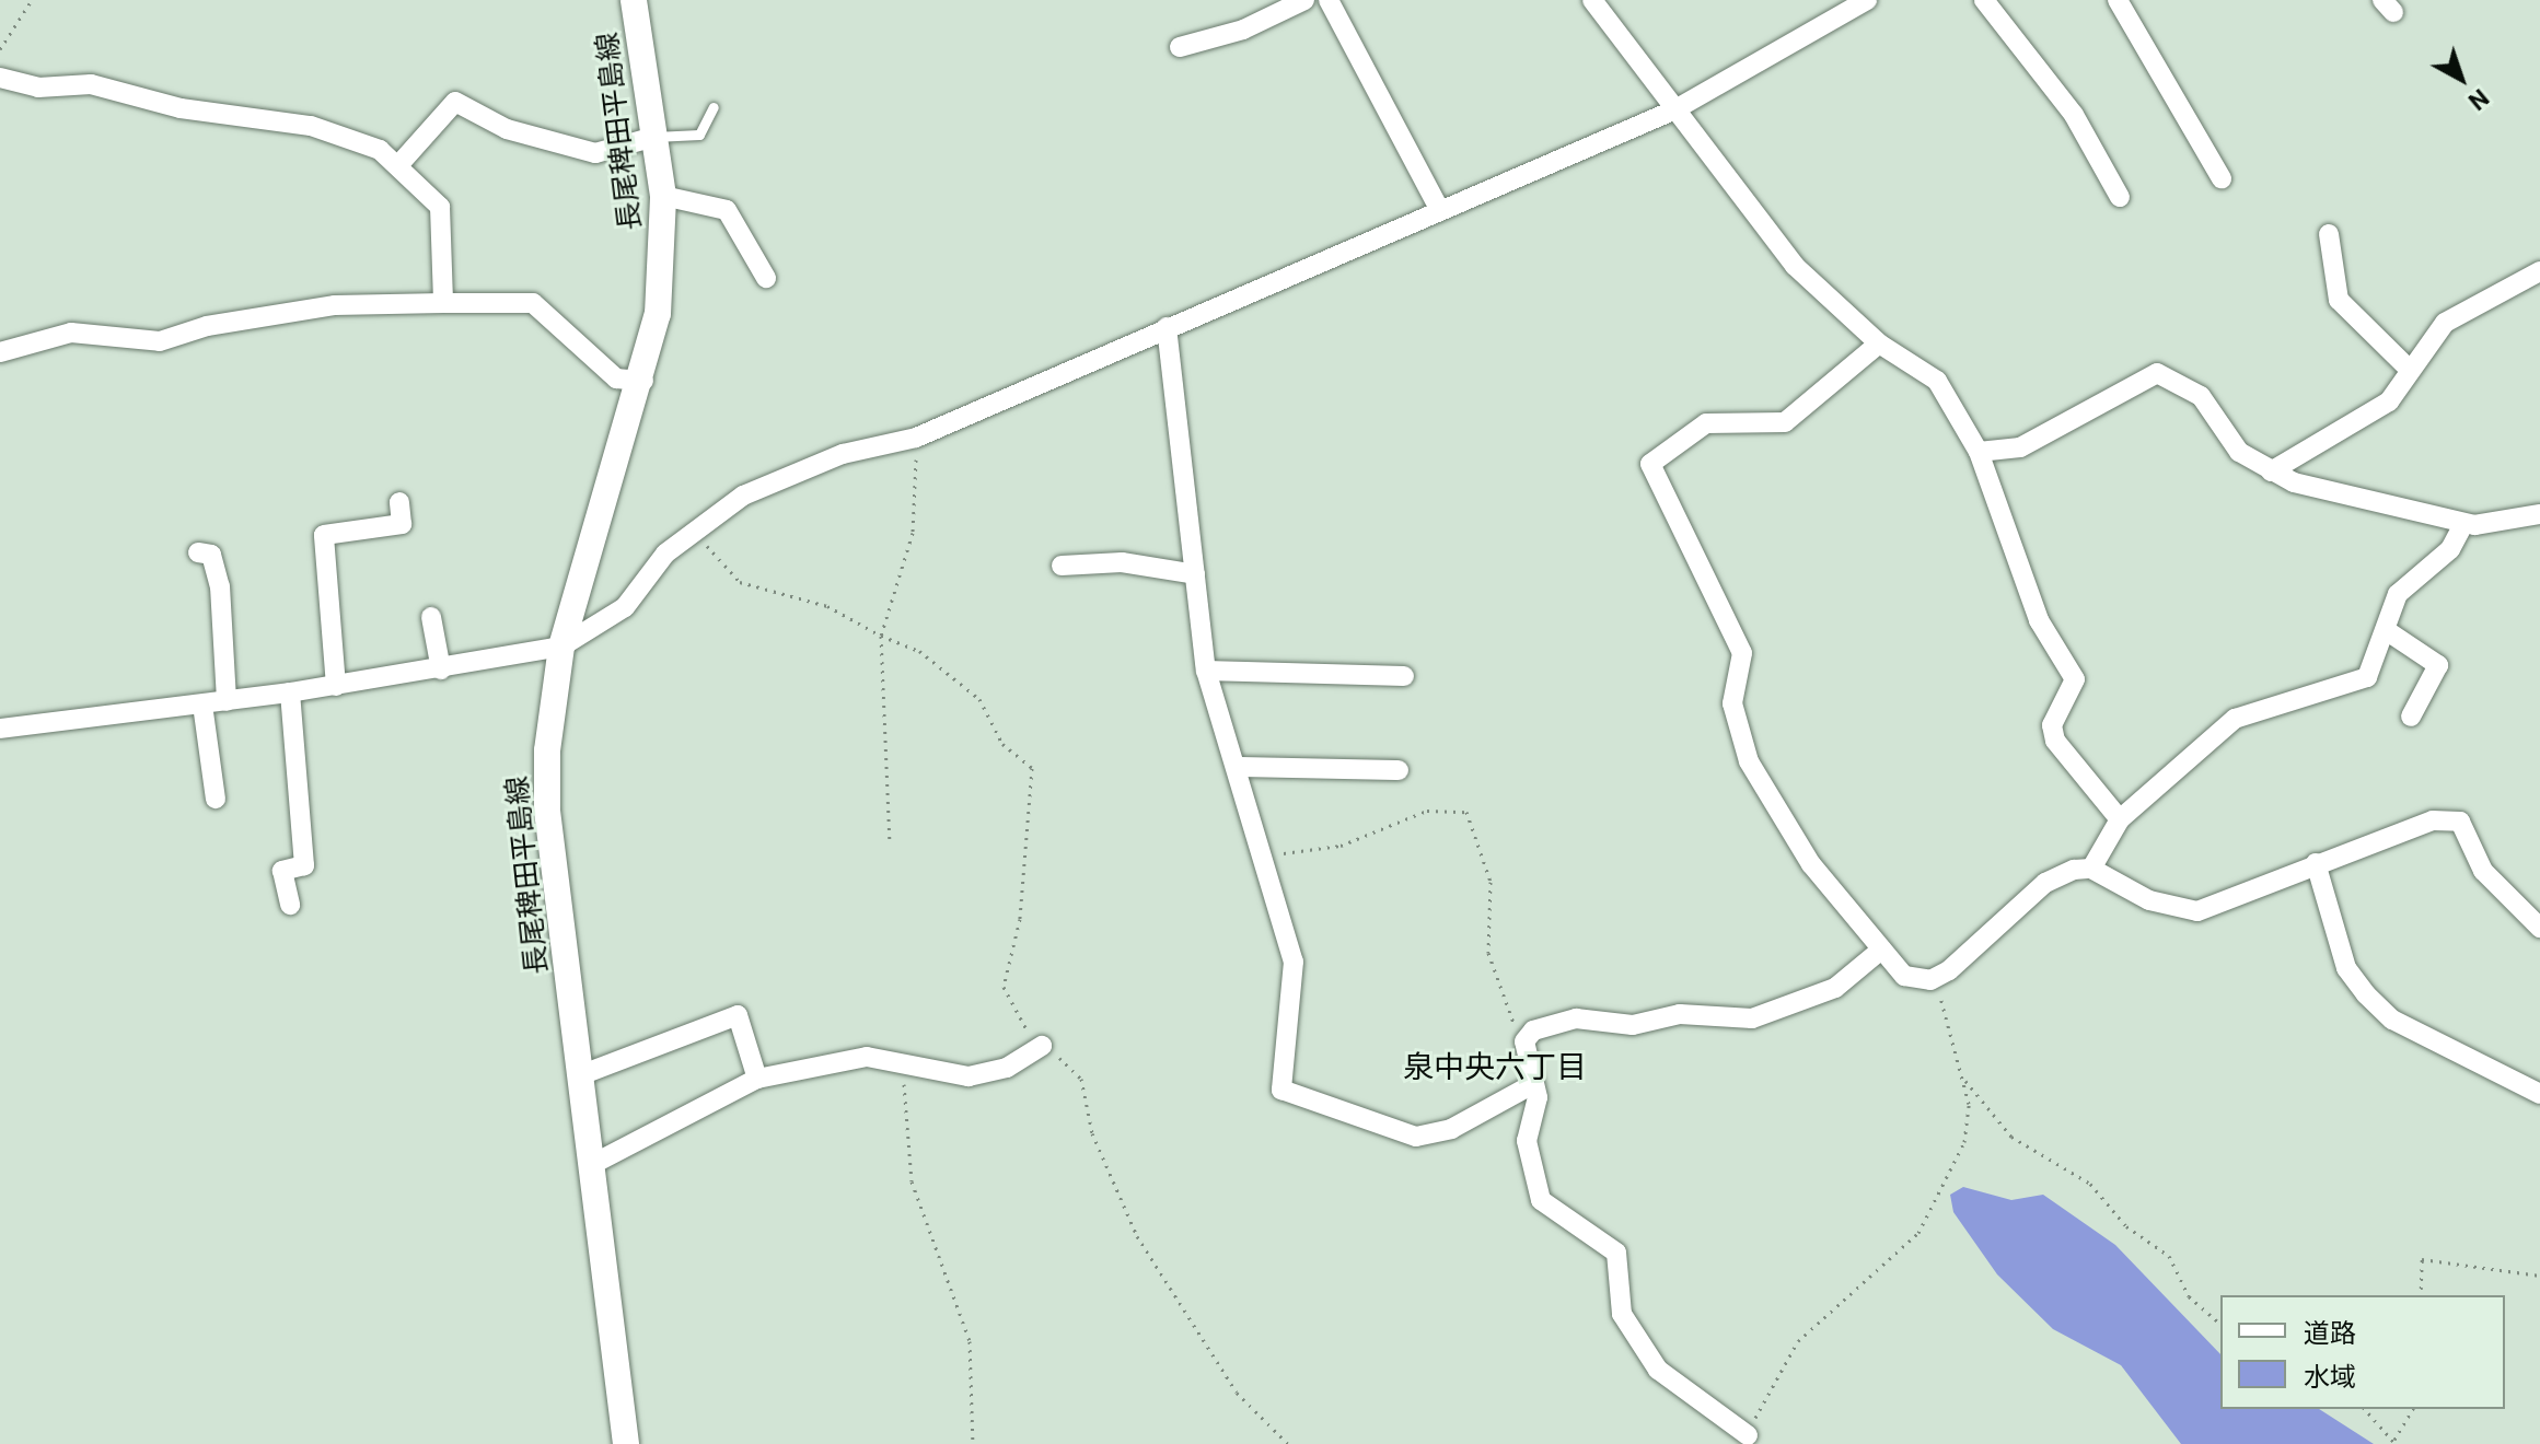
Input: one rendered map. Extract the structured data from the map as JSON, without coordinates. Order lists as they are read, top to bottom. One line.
{"streets":{"main road":["長尾稗田平島線"]},"districts":["泉中央六丁目"],"legend":["道路","水域"],"north":"bottom right"}
